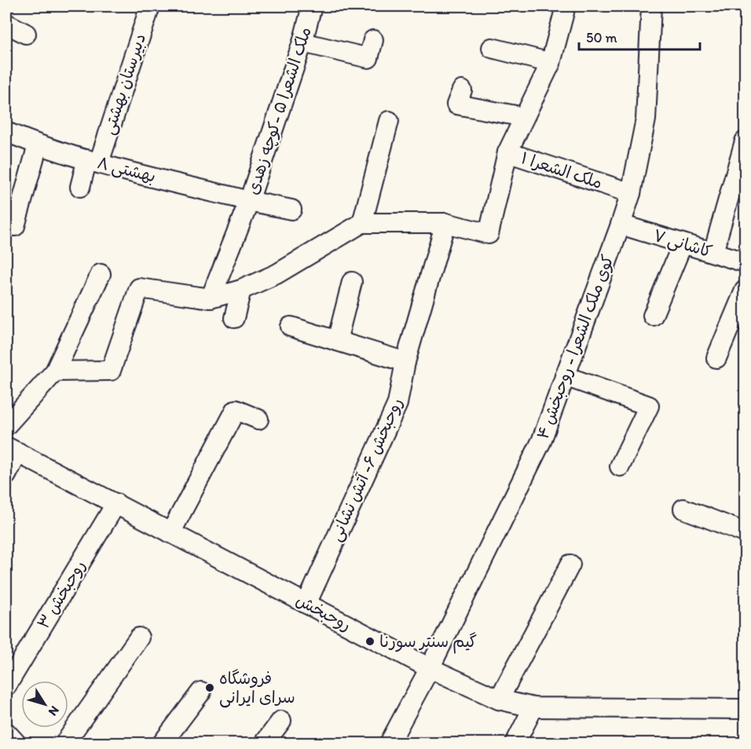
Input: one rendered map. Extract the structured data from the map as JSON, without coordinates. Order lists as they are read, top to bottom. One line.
{"streets":{"street":["دبیرستان بهشتی","ملک الشعرا ۵ -کوچه زهدی","بهشتی ۸","ملک الشعرا ۱","کاشانی ۷","کوی ملک الشعرا - روحبخش ۴","روحبخش ۶- آتش نشانی","روحبخش ۳","روحبخش"]},"crossings":[["دبیرستان بهشتی","بهشتی ۸"],["ملک الشعرا ۵ -کوچه زهدی","بهشتی ۸"],["ملک الشعرا ۱","کوی ملک الشعرا - روحبخش ۴"],["ملک الشعرا ۱","روحبخش ۶- آتش نشانی"],["کاشانی ۷","کوی ملک الشعرا - روحبخش ۴"],["کوی ملک الشعرا - روحبخش ۴","روحبخش"],["روحبخش ۶- آتش نشانی","روحبخش"],["روحبخش ۳","روحبخش"]],"places":["گیم سنتر سورنا","فروشگاه سرای ایرانی"],"scale_bar":"50 m","north":"bottom right"}
